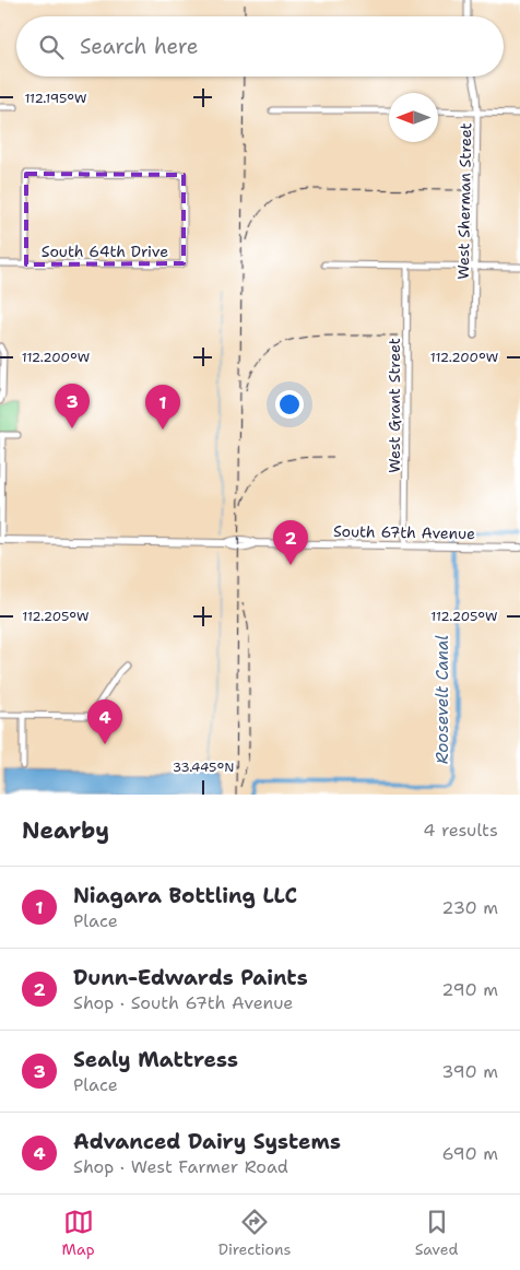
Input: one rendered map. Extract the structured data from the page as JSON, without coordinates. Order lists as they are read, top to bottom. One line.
{"streets":{"main road":["South 67th Avenue"],"street":["West Sherman Street","South 64th Drive","West Grant Street"]},"crossings":[["West Grant Street","South 67th Avenue"]],"water":["Roosevelt Canal"],"north":"left","page":{"search":"Search here","pins":["3","1","2","4"],"heading":["Nearby","4 results"],"list":[{"mark":"1","name":"Niagara Bottling LLC","note":"Place","value":"230 m"},{"mark":"2","name":"Dunn-Edwards Paints","note":"Shop · South 67th Avenue","value":"290 m"},{"mark":"3","name":"Sealy Mattress","note":"Place","value":"390 m"},{"mark":"4","name":"Advanced Dairy Systems","note":"Shop · West Farmer Road","value":"690 m"}],"nav":["Map","Directions","Saved"]},"coordinates":["112.195°W","112.200°W","112.205°W","33.445°N"]}
